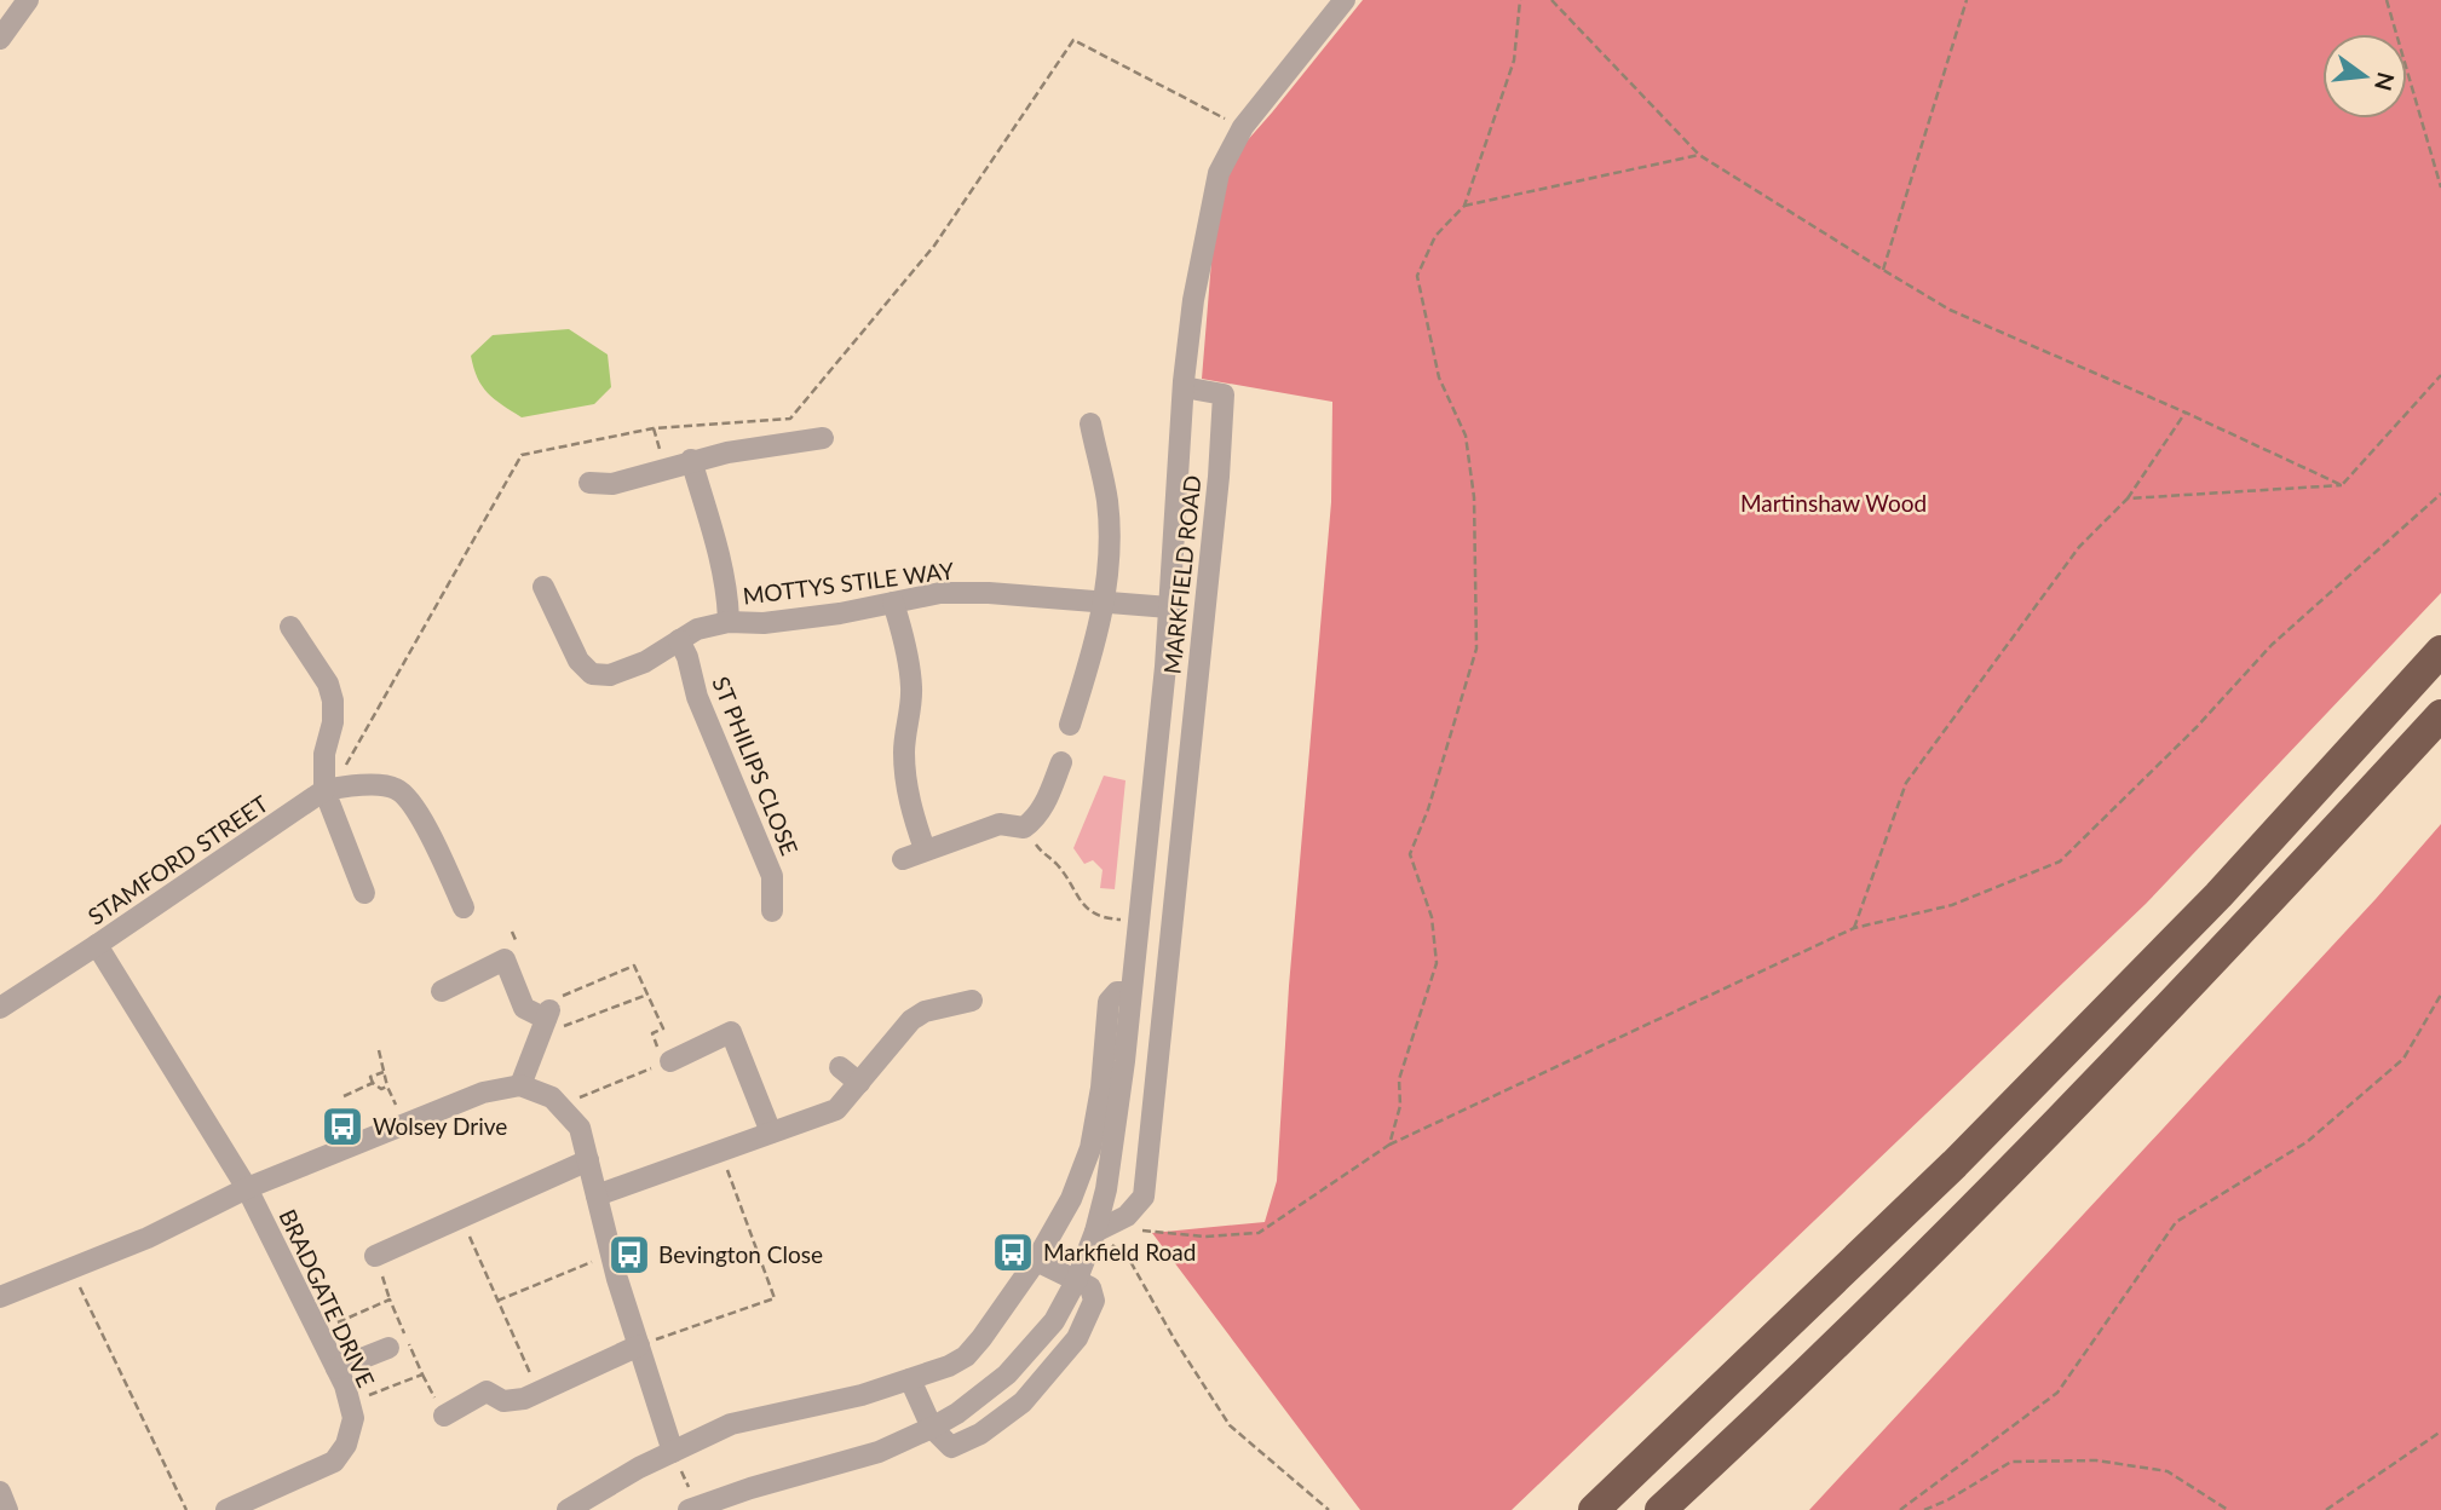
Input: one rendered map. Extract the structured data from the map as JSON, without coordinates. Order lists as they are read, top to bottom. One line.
{"streets":{"street":["MARKFIELD ROAD","MOTTYS STILE WAY","ST PHILIPS CLOSE","STAMFORD STREET","BRADGATE DRIVE"]},"crossings":[["MARKFIELD ROAD","MOTTYS STILE WAY"],["MOTTYS STILE WAY","ST PHILIPS CLOSE"]],"parks":["Martinshaw Wood"],"places":{"bus stop":["Wolsey Drive","Markfield Road","Bevington Close"]},"north":"right"}
